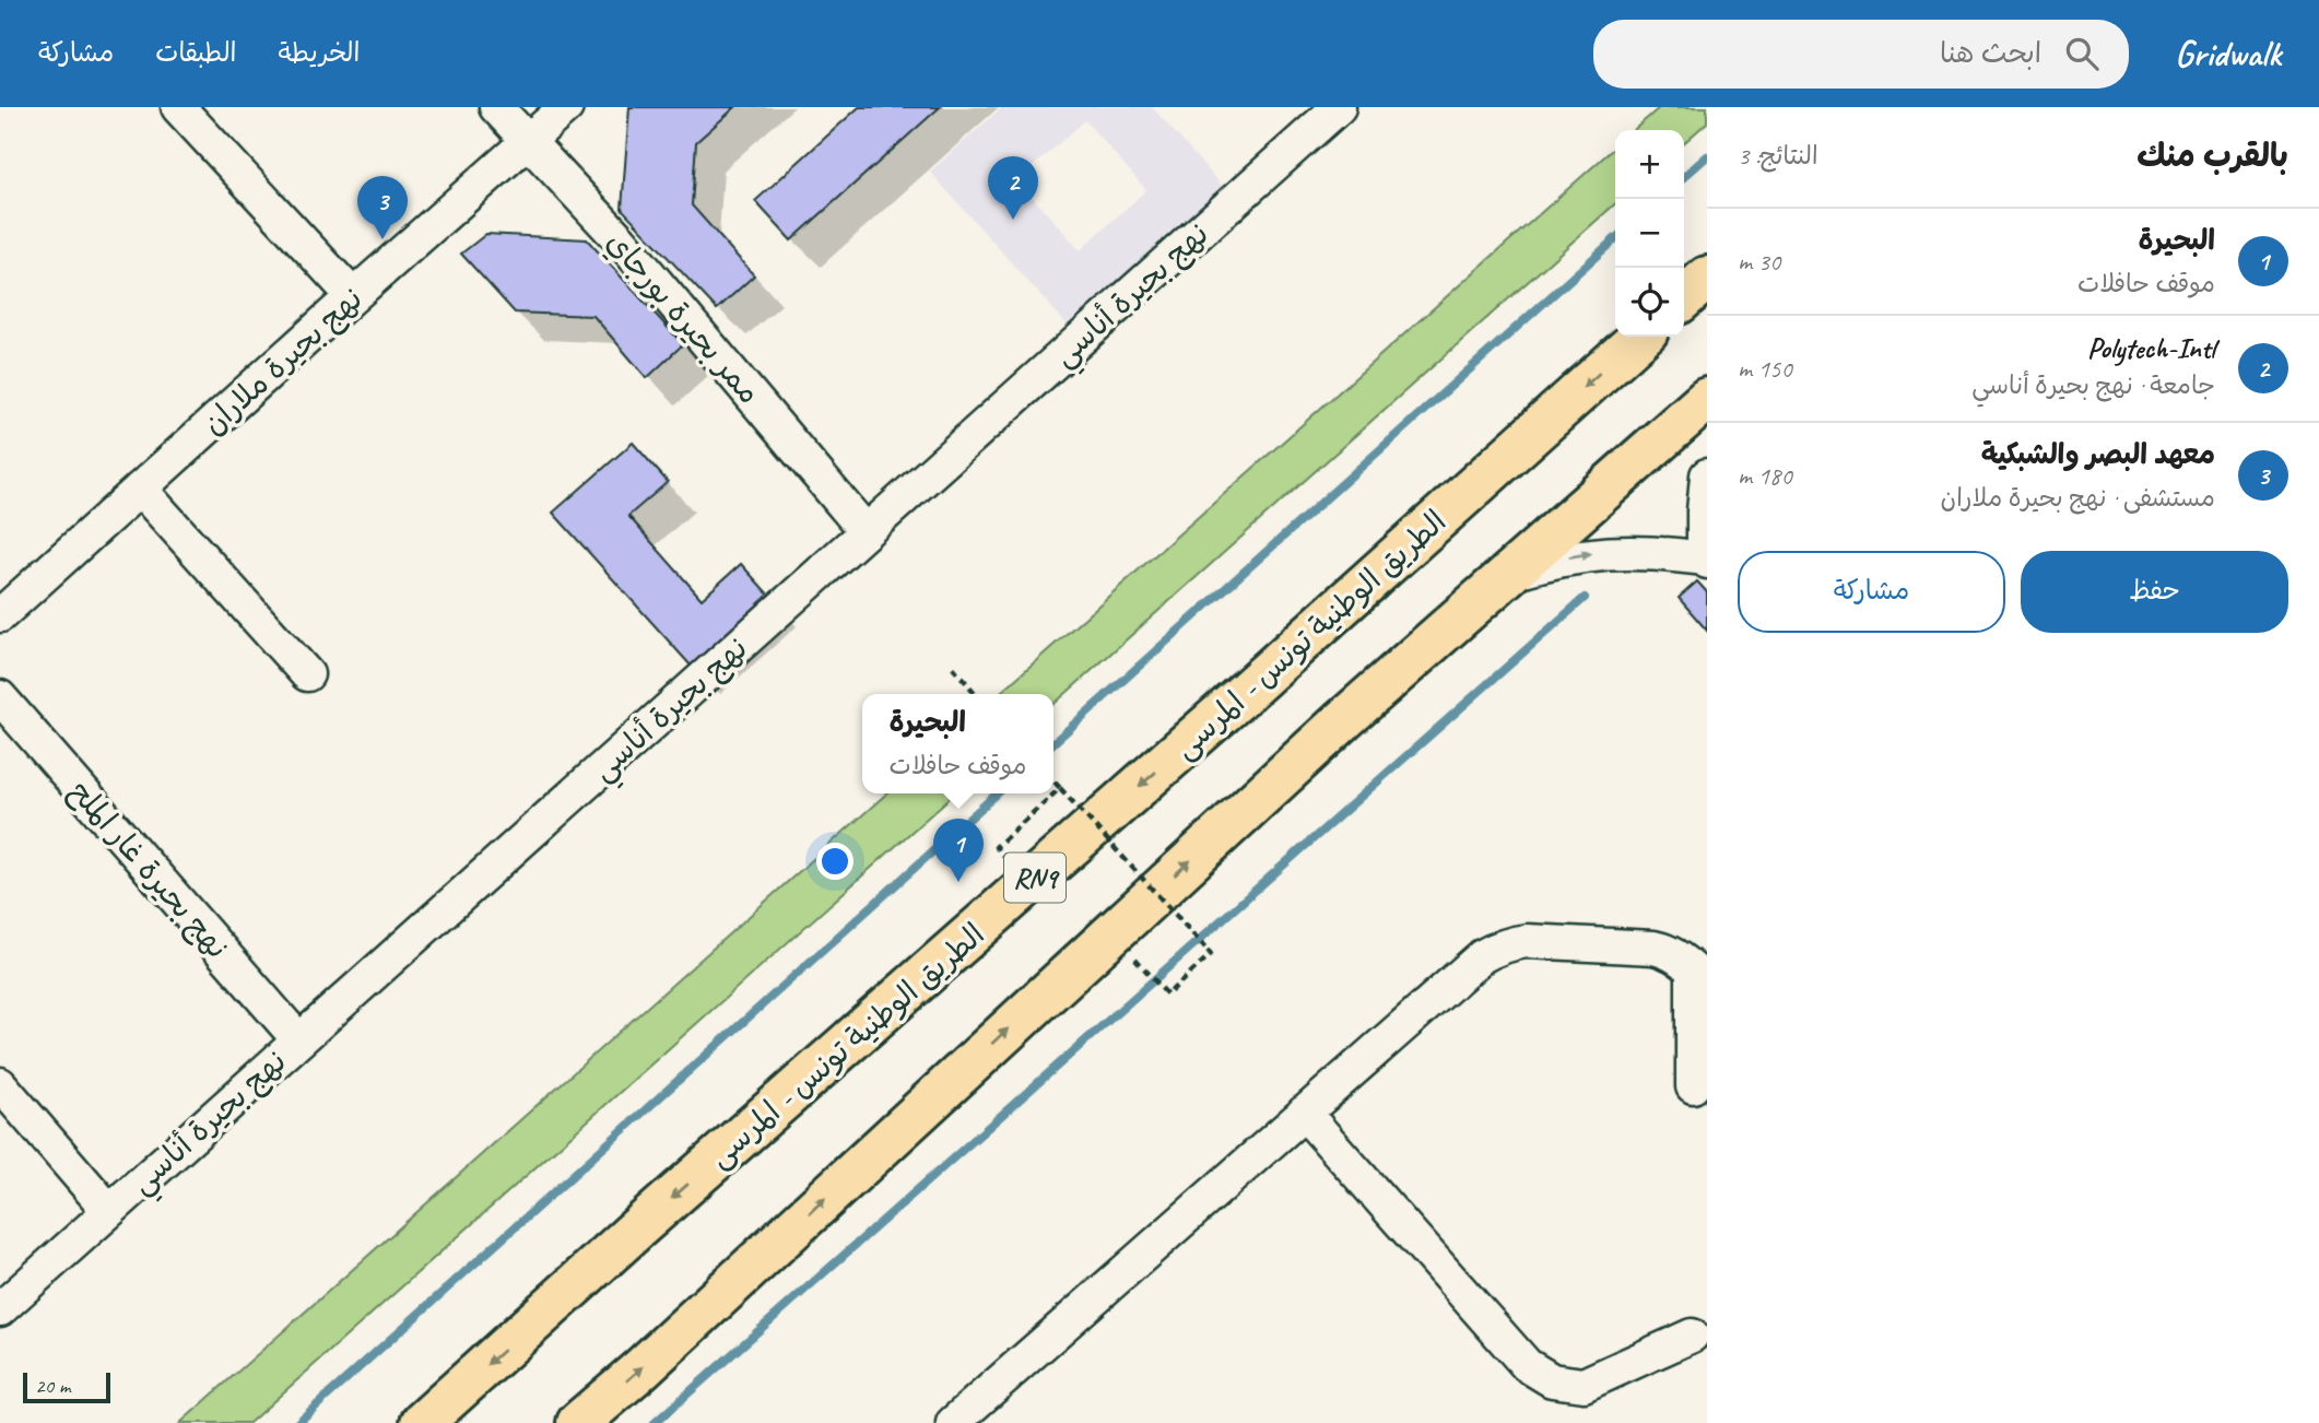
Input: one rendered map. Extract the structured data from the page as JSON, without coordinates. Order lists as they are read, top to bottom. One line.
{"streets":{"highway":["الطريق الوطنية تونس - المرسى","RN9"],"street":["نهج بحيرة أناسي","ممر بحيرة بورجاي","نهج بحيرة ملاران","نهج بحيرة غار الملح"]},"crossings":[["نهج بحيرة أناسي","ممر بحيرة بورجاي"],["نهج بحيرة أناسي","نهج بحيرة غار الملح"],["ممر بحيرة بورجاي","نهج بحيرة ملاران"]],"scale_bar":"20 m","page":{"header":"Gridwalk","search":"ابحث هنا","nav":["الخريطة","الطبقات","مشاركة"],"heading":["بالقرب منك","النتائج: 3"],"map_buttons":["+","−"],"pins":["2","3","1"],"list":[{"mark":"1","name":"البحيرة","note":"موقف حافلات","value":"30 m"},{"mark":"2","name":"Polytech-Intl","note":"جامعة · نهج بحيرة أناسي","value":"150 m"},{"mark":"3","name":"معهد البصر والشبكية","note":"مستشفى · نهج بحيرة ملاران","value":"180 m"}],"buttons":["حفظ","مشاركة"],"popup":["البحيرة","موقف حافلات"],"scale":"20 m"}}
